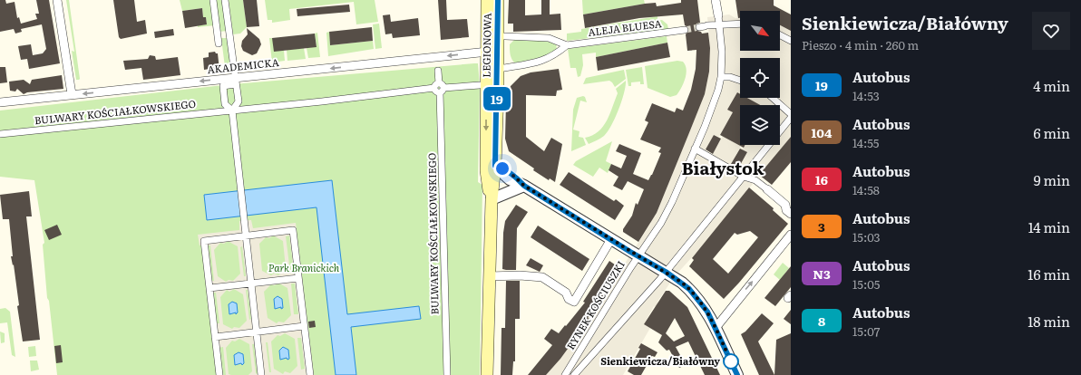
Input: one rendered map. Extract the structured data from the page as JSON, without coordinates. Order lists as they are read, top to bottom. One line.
{"streets":{"main road":["LEGIONOWA"],"street":["ALEJA BLUESA","AKADEMICKA","BULWARY KOŚCIAŁKOWSKIEGO","RYNEK KOŚCIUSZKI"]},"crossings":[["LEGIONOWA","AKADEMICKA"]],"one_way":["AKADEMICKA"],"districts":["Białystok"],"parks":["Park Branickich"],"places":["Sienkiewicza/Białówny"],"lines":["bus line 19"],"north":"bottom right","page":{"on_map":"19","heading":["Sienkiewicza/Białówny","Pieszo · 4 min · 260 m"],"list":[{"mark":"19","name":"Autobus","note":"14:53","value":"4 min"},{"mark":"104","name":"Autobus","note":"14:55","value":"6 min"},{"mark":"16","name":"Autobus","note":"14:58","value":"9 min"},{"mark":"3","name":"Autobus","note":"15:03","value":"14 min"},{"mark":"N3","name":"Autobus","note":"15:05","value":"16 min"},{"mark":"8","name":"Autobus","note":"15:07","value":"18 min"}]}}
